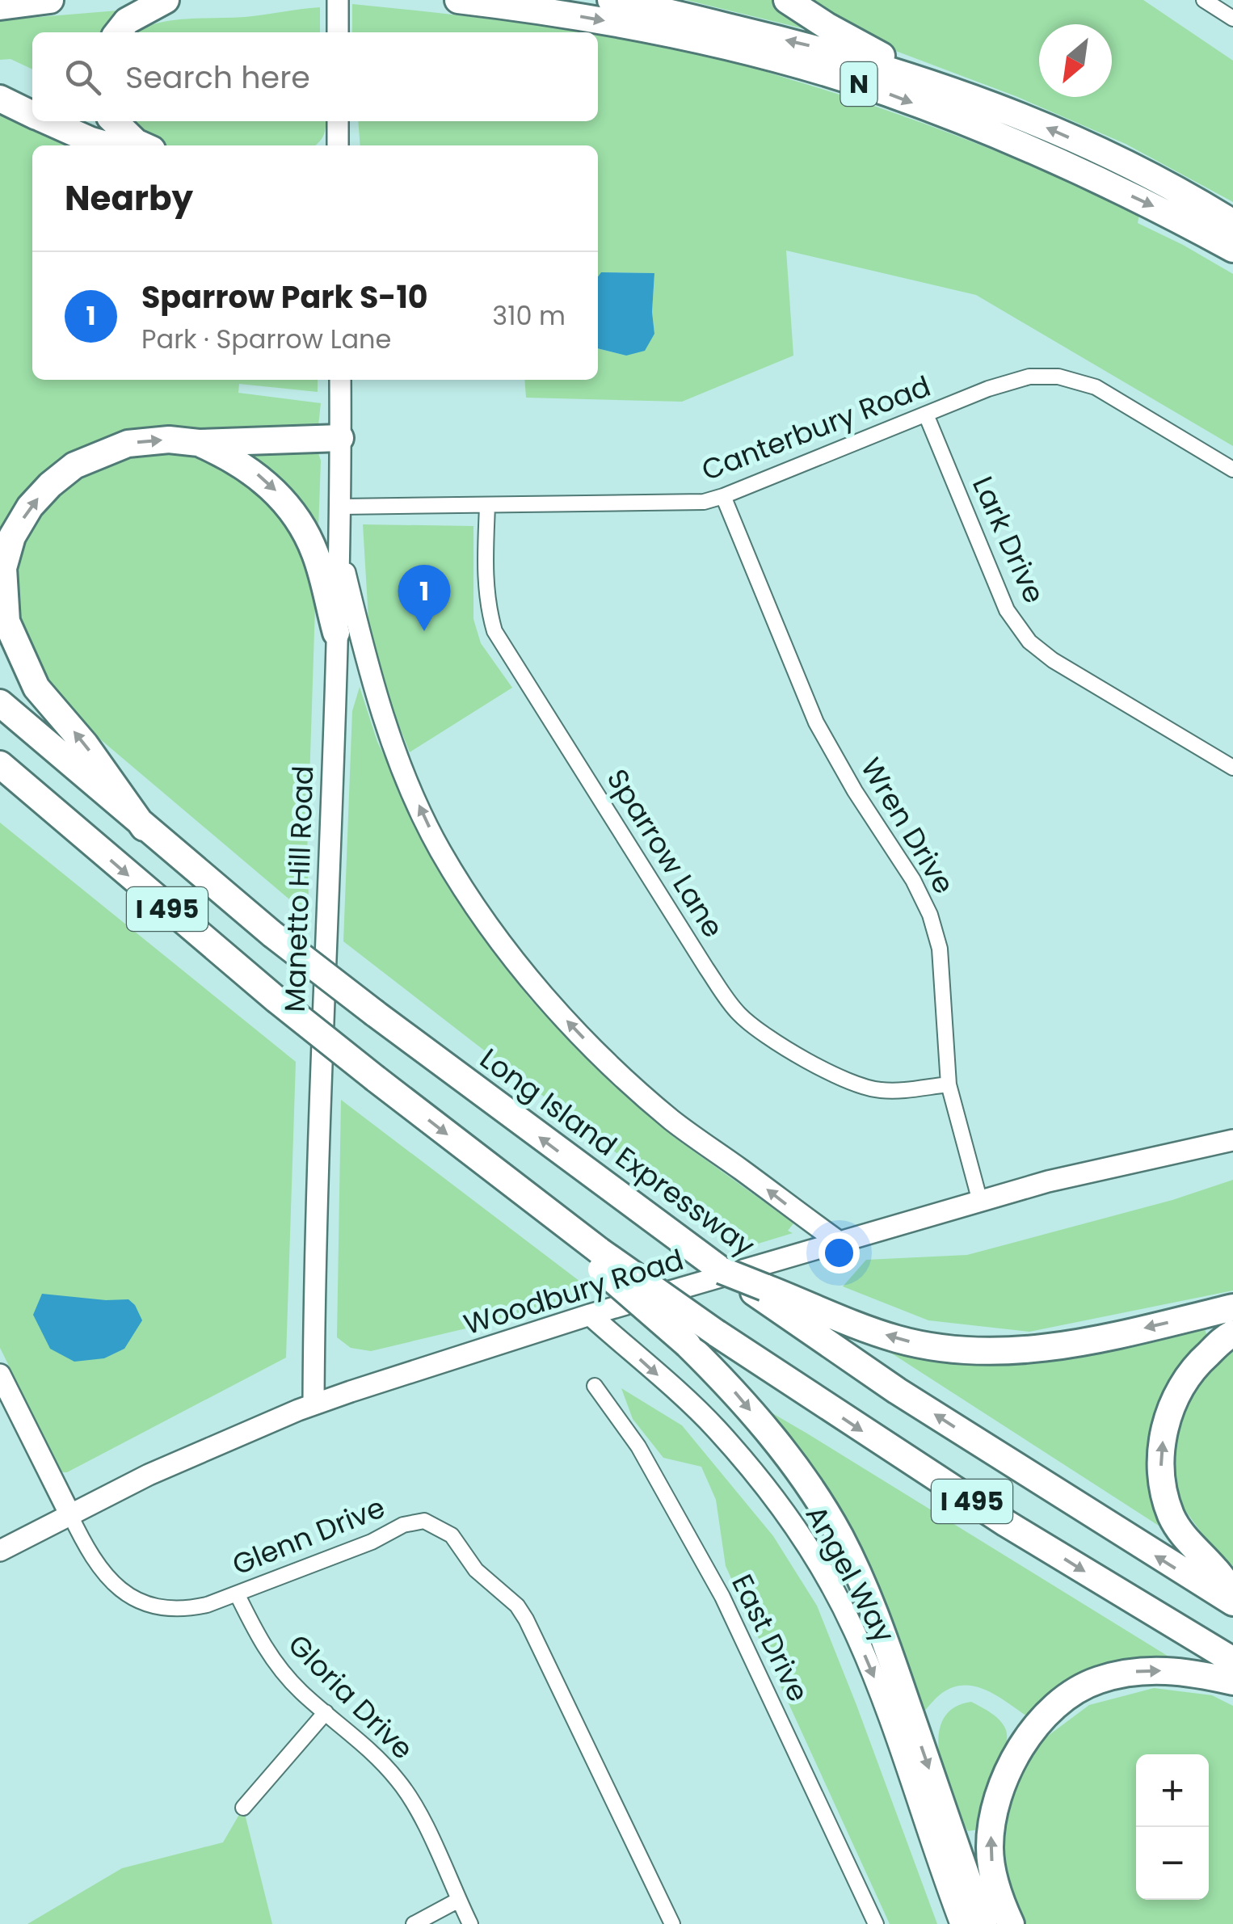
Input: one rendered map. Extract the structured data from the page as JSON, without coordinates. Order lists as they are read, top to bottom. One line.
{"streets":{"highway":["N","I 495","Long Island Expressway"],"main road":["Manetto Hill Road","Woodbury Road","Angel Way"],"street":["Canterbury Road","Lark Drive","Wren Drive","Sparrow Lane","Glenn Drive","East Drive","Gloria Drive"]},"crossings":[["Canterbury Road","Lark Drive"],["Canterbury Road","Wren Drive"],["Canterbury Road","Sparrow Lane"],["Canterbury Road","Manetto Hill Road"],["Wren Drive","Sparrow Lane"],["Wren Drive","Woodbury Road"],["Manetto Hill Road","Woodbury Road"],["Woodbury Road","Glenn Drive"],["Woodbury Road","Angel Way"],["Glenn Drive","Gloria Drive"]],"one_way":["Angel Way"],"north":"bottom left","page":{"search":"Search here","heading":"Nearby","list":[{"mark":"1","name":"Sparrow Park S-10","note":"Park · Sparrow Lane","value":"310 m"}],"pins":"1","map_buttons":["+","−"]}}
